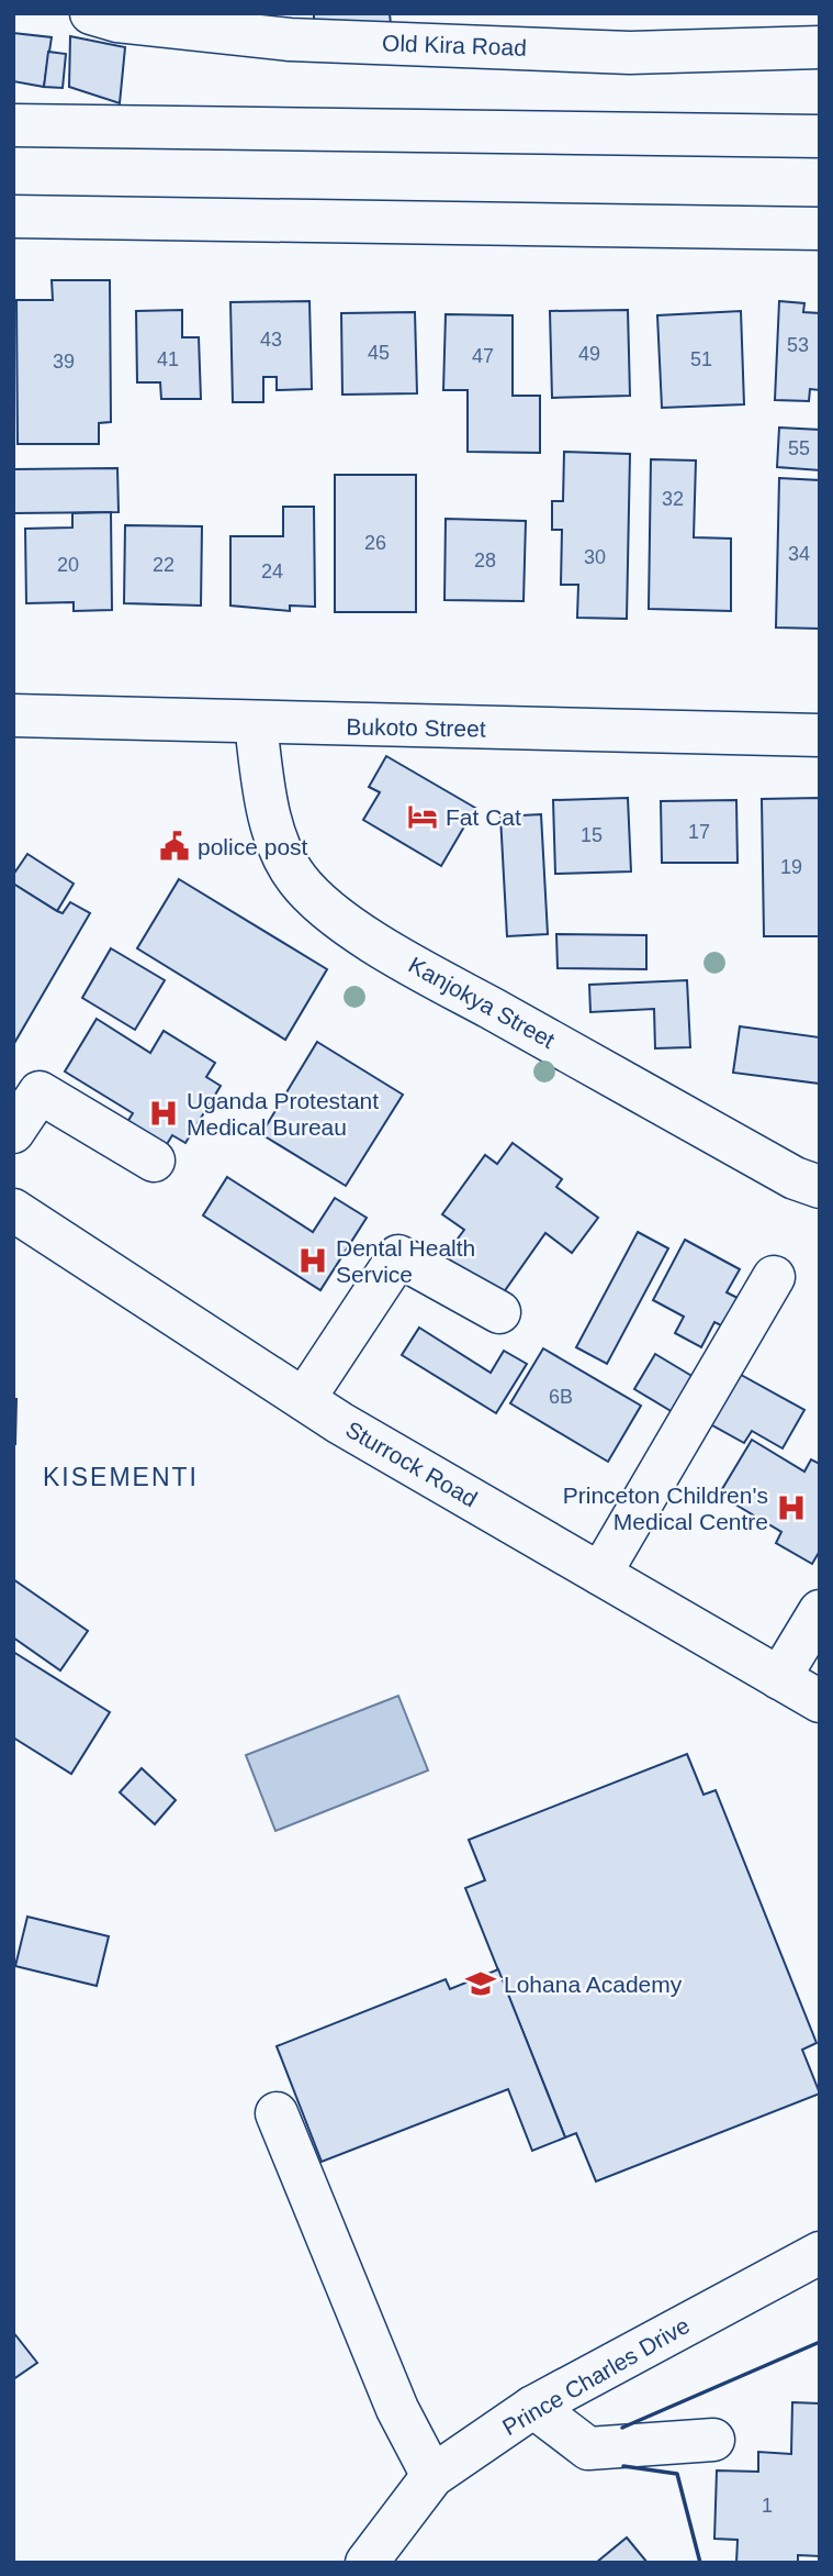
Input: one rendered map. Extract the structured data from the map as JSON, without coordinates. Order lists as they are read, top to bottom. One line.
{"streets":{"street":["Old Kira Road","Bukoto Street","Kanjokya Street","Sturrock Road","Prince Charles Drive"]},"crossings":[["Bukoto Street","Kanjokya Street"]],"districts":["KISEMENTI"],"places":{"hotel":["Fat Cat"],"public building":["police post"],"hospital":["Uganda Protestant Medical Bureau","Dental Health Service","Princeton Children's Medical Centre"],"school or university":["Lohana Academy"]},"house_numbers":["43","53","45","49","47","41","51","39","55","32","26","34","30","28","20","22","24","17","15","19","6B","1"]}
